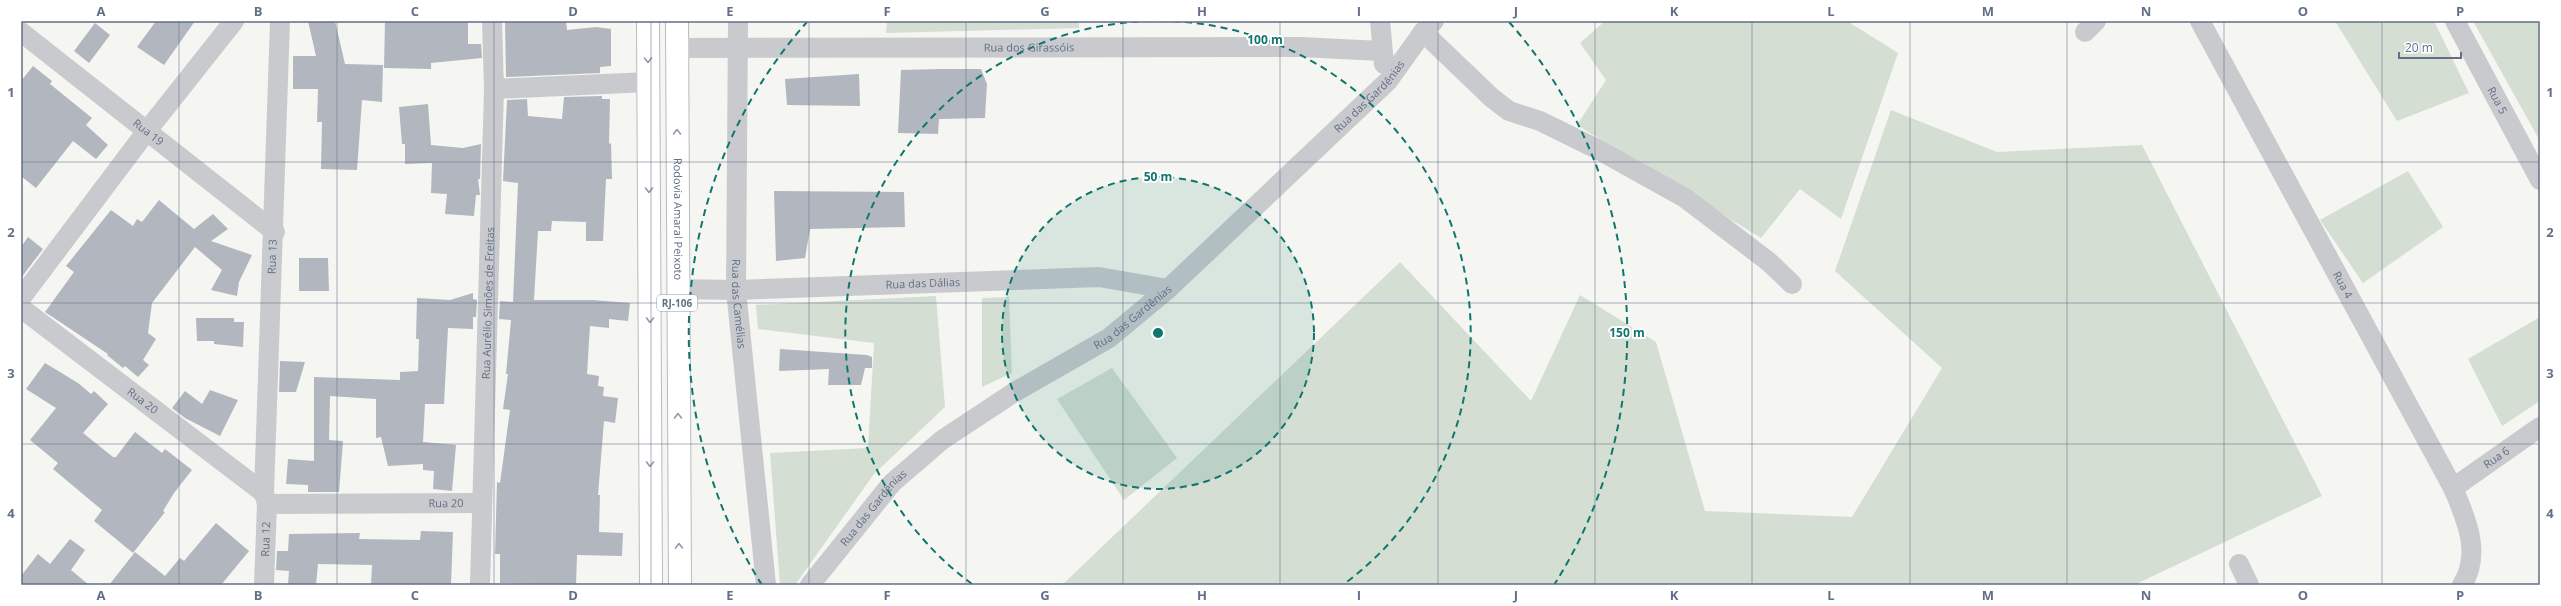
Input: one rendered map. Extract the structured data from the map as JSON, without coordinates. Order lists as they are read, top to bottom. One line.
{"streets":{"highway":["Rodovia Amaral Peixoto","RJ-106"],"street":["Rua dos Girassóis","Rua das Gardênias","Rua 5","Rua 19","Rua 13","Rua das Dálias","Rua 4","Rua Aurélio Simões de Freitas","Rua das Camélias","Rua 20","Rua 6","Rua 12"]},"crossings":[["Rua dos Girassóis","Rodovia Amaral Peixoto"],["Rua dos Girassóis","Rua das Camélias"],["Rua das Gardênias","Rua das Dálias"],["Rua 19","Rua 13"],["Rodovia Amaral Peixoto","Rua das Dálias"],["Rua 13","Rua 20"],["Rua 13","Rua 12"],["Rua das Dálias","Rua das Camélias"],["Rua 4","Rua 6"],["Rua Aurélio Simões de Freitas","Rua 20"],["Rua 20","Rua 12"]],"scale_bar":"20 m","grid":{"columns":["A","B","C","D","E","F","G","H","I","J","K","L","M","N","O","P"],"rows":["1","2","3","4"]},"rings":["100 m","50 m","150 m"]}
